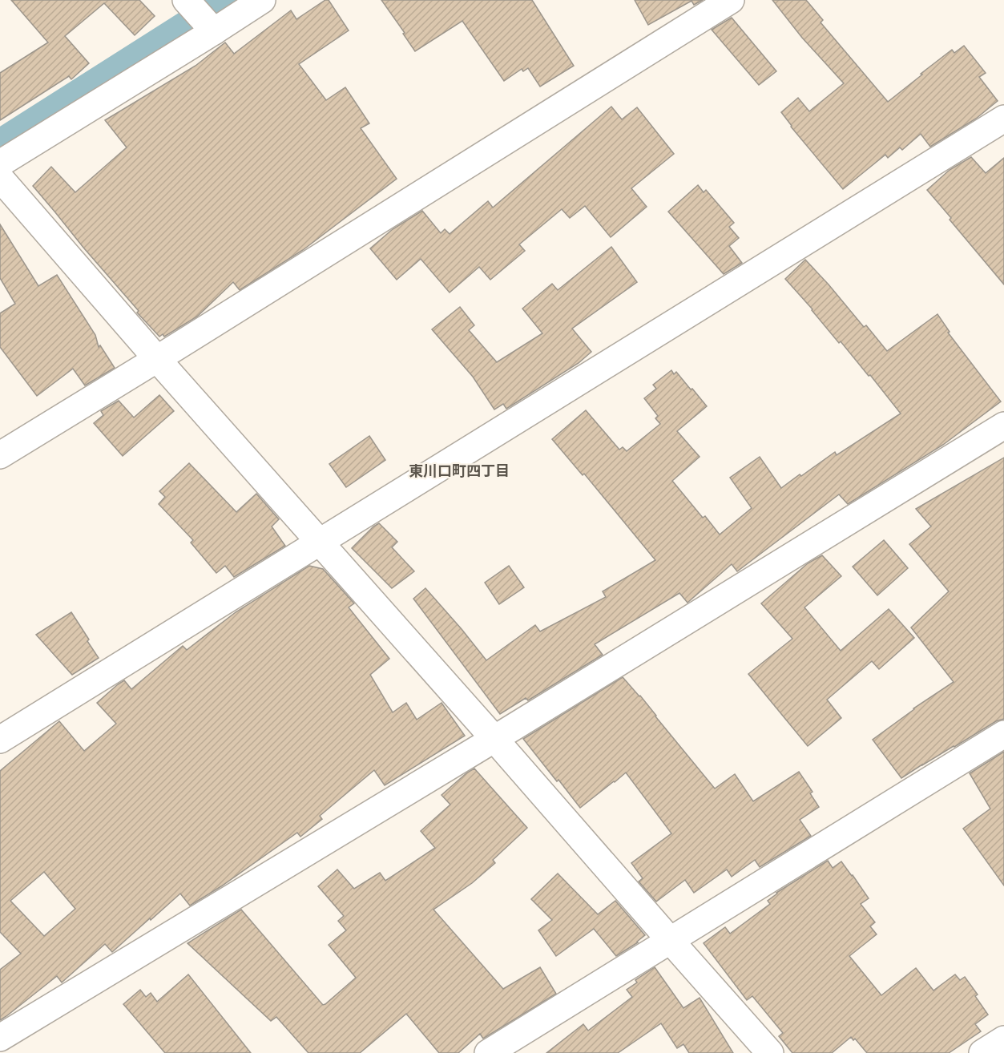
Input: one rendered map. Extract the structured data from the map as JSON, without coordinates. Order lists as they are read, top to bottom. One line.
{"districts":["東川口町四丁目"]}
